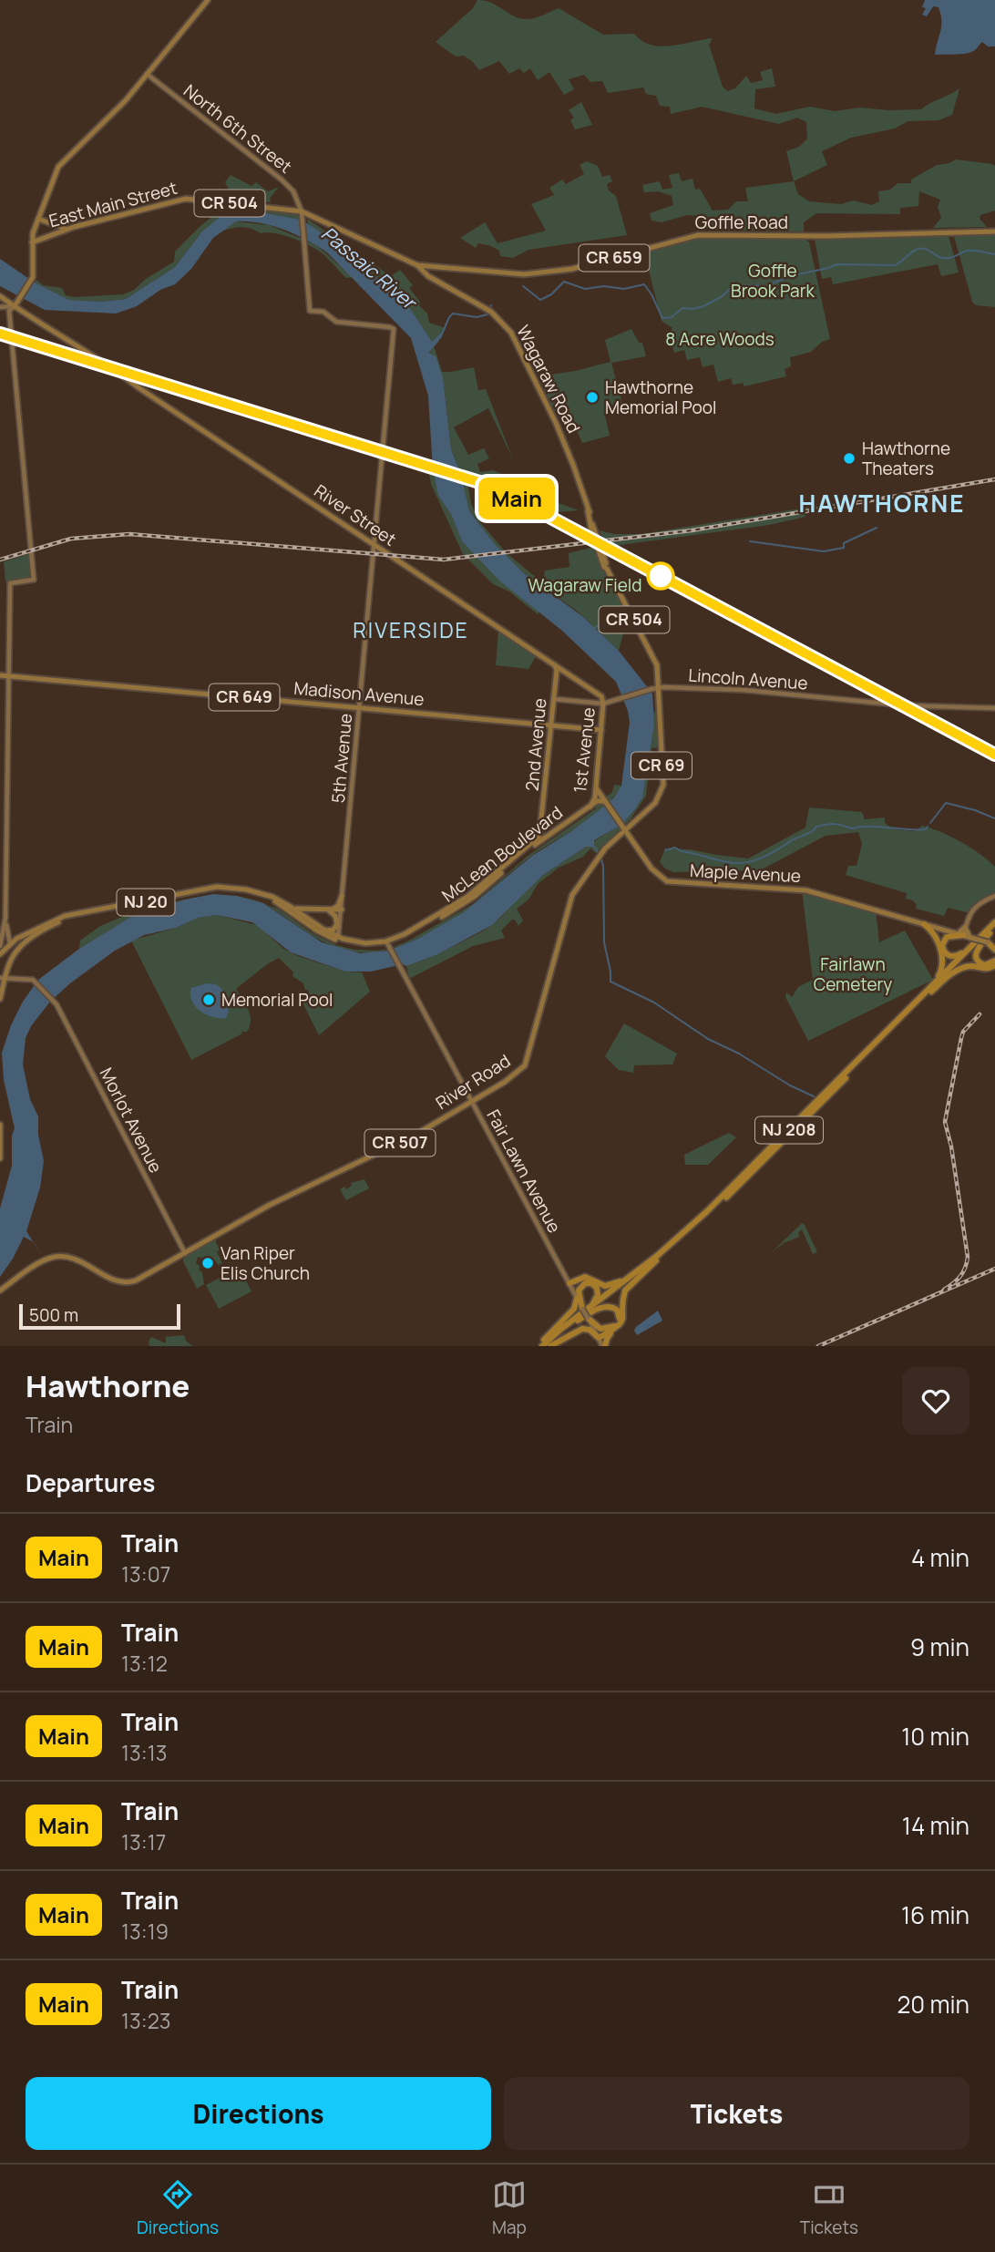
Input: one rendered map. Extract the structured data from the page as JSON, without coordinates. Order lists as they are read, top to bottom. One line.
{"streets":{"highway":["NJ 208"],"main road":["North 6th Street","CR 504","East Main Street","Goffle Road","CR 659","Wagaraw Road","River Street","Lincoln Avenue","Madison Avenue","CR 649","2nd Avenue","1st Avenue","5th Avenue","CR 69","McLean Boulevard","Maple Avenue","NJ 20","River Road","Morlot Avenue","CR 507","Fair Lawn Avenue"]},"crossings":[["North 6th Street","East Main Street"],["North 6th Street","5th Avenue"],["East Main Street","Goffle Road"],["East Main Street","5th Avenue"],["Goffle Road","Wagaraw Road"],["Wagaraw Road","Lincoln Avenue"],["Wagaraw Road","Maple Avenue"],["Wagaraw Road","River Road"],["River Street","Lincoln Avenue"],["River Street","2nd Avenue"],["River Street","1st Avenue"],["River Street","5th Avenue"],["Lincoln Avenue","1st Avenue"],["Madison Avenue","2nd Avenue"],["Madison Avenue","1st Avenue"],["Madison Avenue","5th Avenue"],["2nd Avenue","McLean Boulevard"],["1st Avenue","McLean Boulevard"],["1st Avenue","Maple Avenue"],["5th Avenue","McLean Boulevard"],["McLean Boulevard","Morlot Avenue"],["McLean Boulevard","Fair Lawn Avenue"],["Maple Avenue","River Road"],["River Road","Morlot Avenue"],["River Road","Fair Lawn Avenue"]],"districts":["HAWTHORNE","RIVERSIDE"],"water":["Passaic River"],"parks":["Goffle Brook Park","8 Acre Woods","Wagaraw Field","Fairlawn Cemetery"],"places":["Hawthorne Memorial Pool","Hawthorne Theaters","Memorial Pool","Van Riper Elis Church"],"scale_bar":"500 m","page":{"on_map":"Main","scale":"500 m","heading":[["Hawthorne","Train"],"Departures"],"list":[{"mark":"Main","name":"Train","note":"13:07","value":"4 min"},{"mark":"Main","name":"Train","note":"13:12","value":"9 min"},{"mark":"Main","name":"Train","note":"13:13","value":"10 min"},{"mark":"Main","name":"Train","note":"13:17","value":"14 min"},{"mark":"Main","name":"Train","note":"13:19","value":"16 min"},{"mark":"Main","name":"Train","note":"13:23","value":"20 min"}],"buttons":["Directions","Tickets"],"tabs":["Directions","Map","Tickets"]}}
